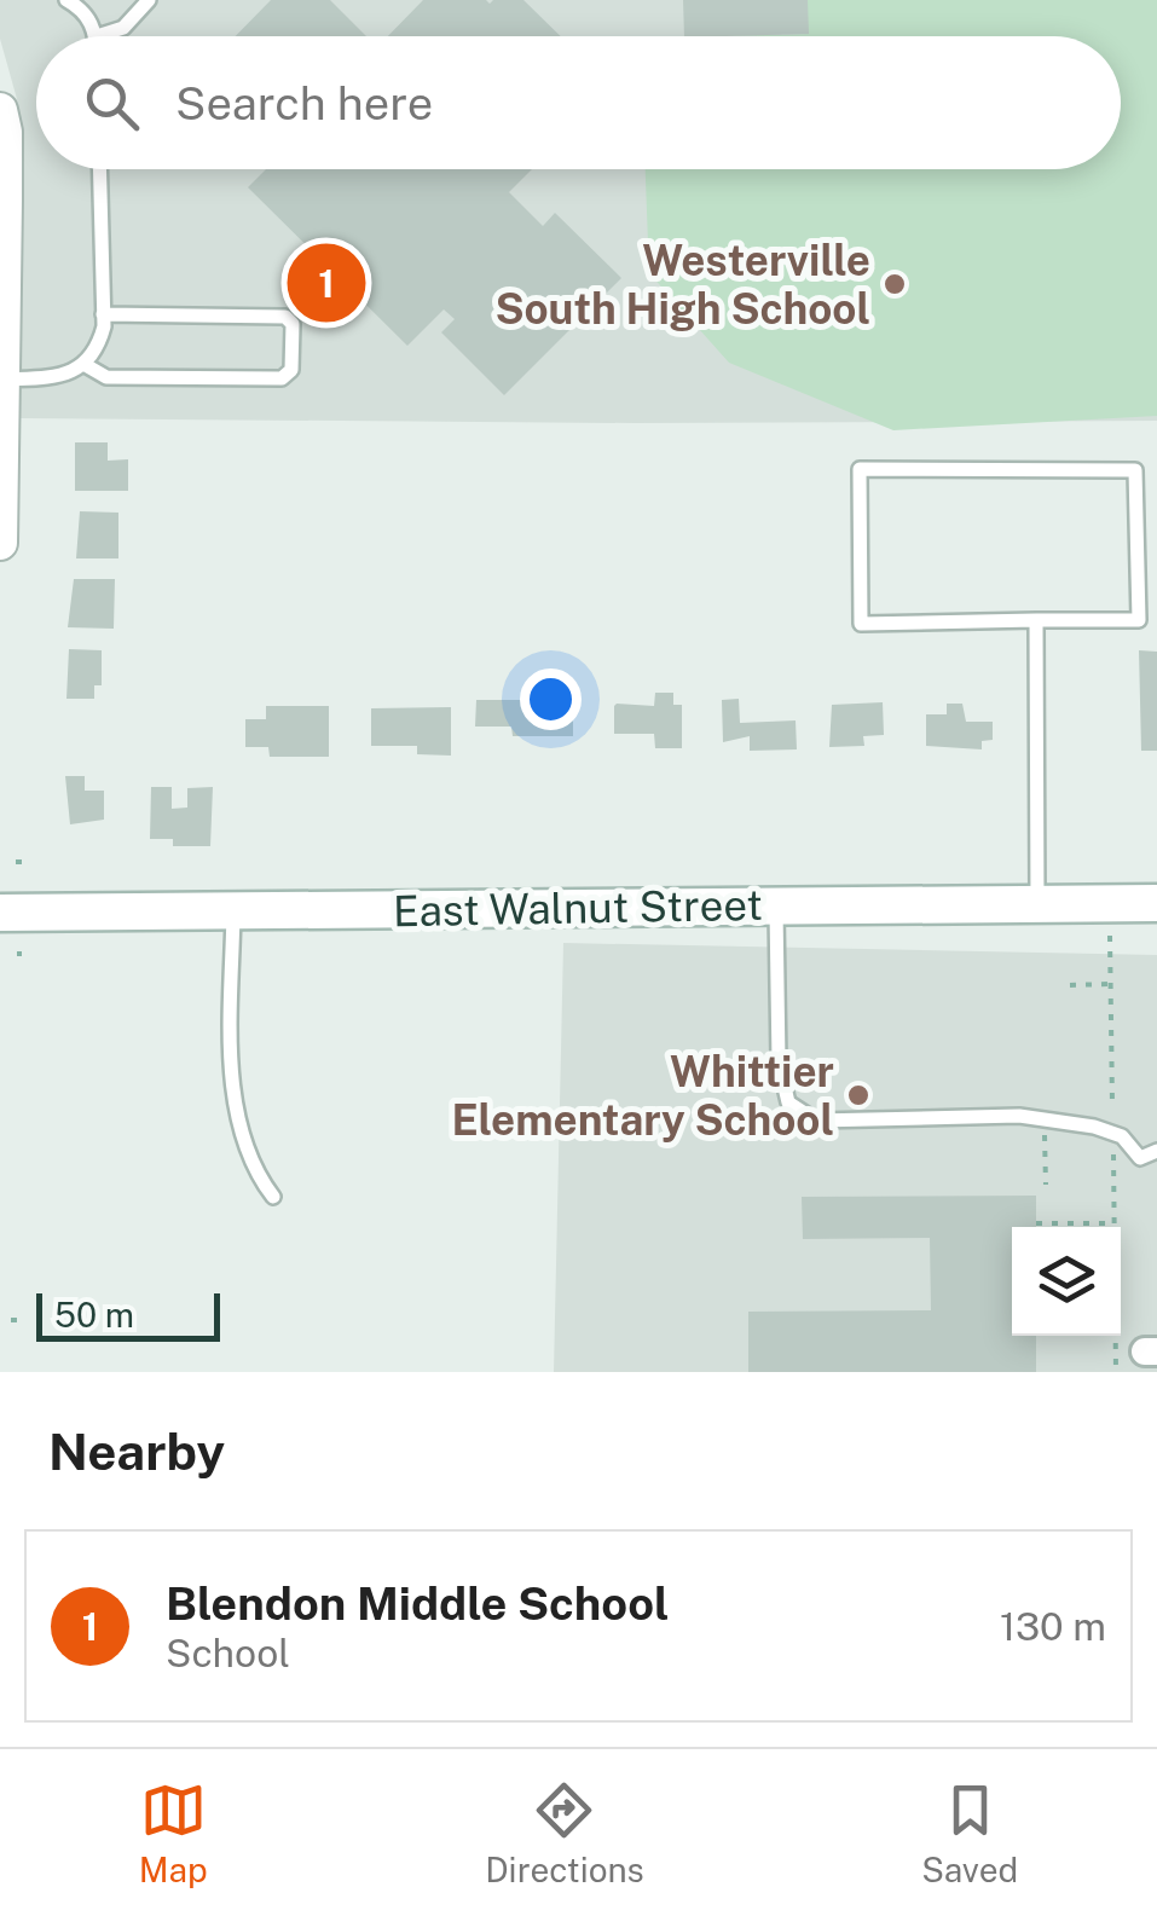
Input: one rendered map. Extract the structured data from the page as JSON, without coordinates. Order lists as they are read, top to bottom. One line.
{"streets":{"main road":["East Walnut Street"]},"places":["Westerville South High School","Whittier Elementary School"],"scale_bar":"50 m","page":{"search":"Search here","pins":"1","scale":"50 m","heading":"Nearby","list":[{"mark":"1","name":"Blendon Middle School","note":"School","value":"130 m"}],"nav":["Map","Directions","Saved"]}}
